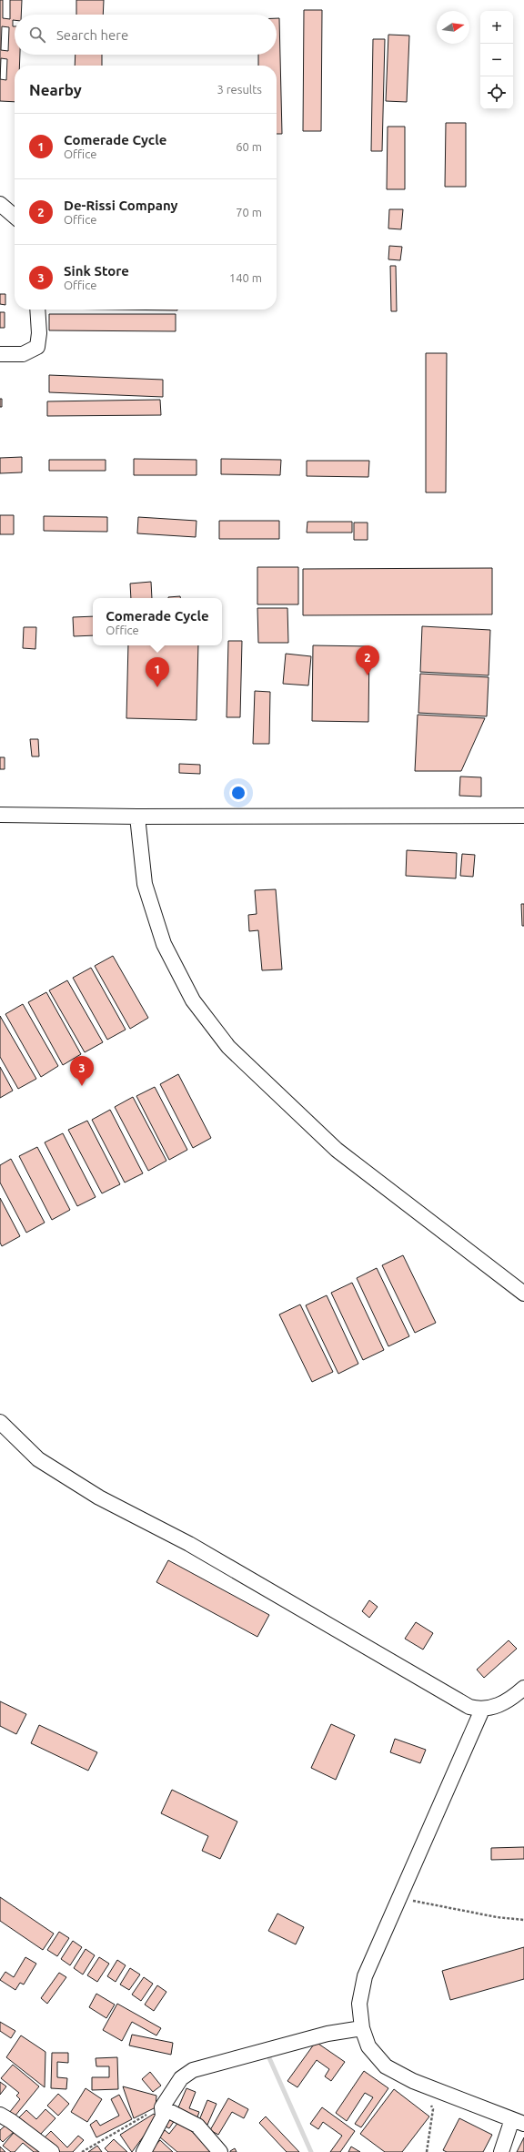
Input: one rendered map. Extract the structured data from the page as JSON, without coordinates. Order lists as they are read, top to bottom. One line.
{"north":"right","page":{"map_buttons":["+","−"],"search":"Search here","heading":["Nearby","3 results"],"list":[{"mark":"1","name":"Comerade Cycle","note":"Office","value":"60 m"},{"mark":"2","name":"De-Rissi Company","note":"Office","value":"70 m"},{"mark":"3","name":"Sink Store","note":"Office","value":"140 m"}],"popup":["Comerade Cycle","Office"],"pins":["2","1","3"]}}
